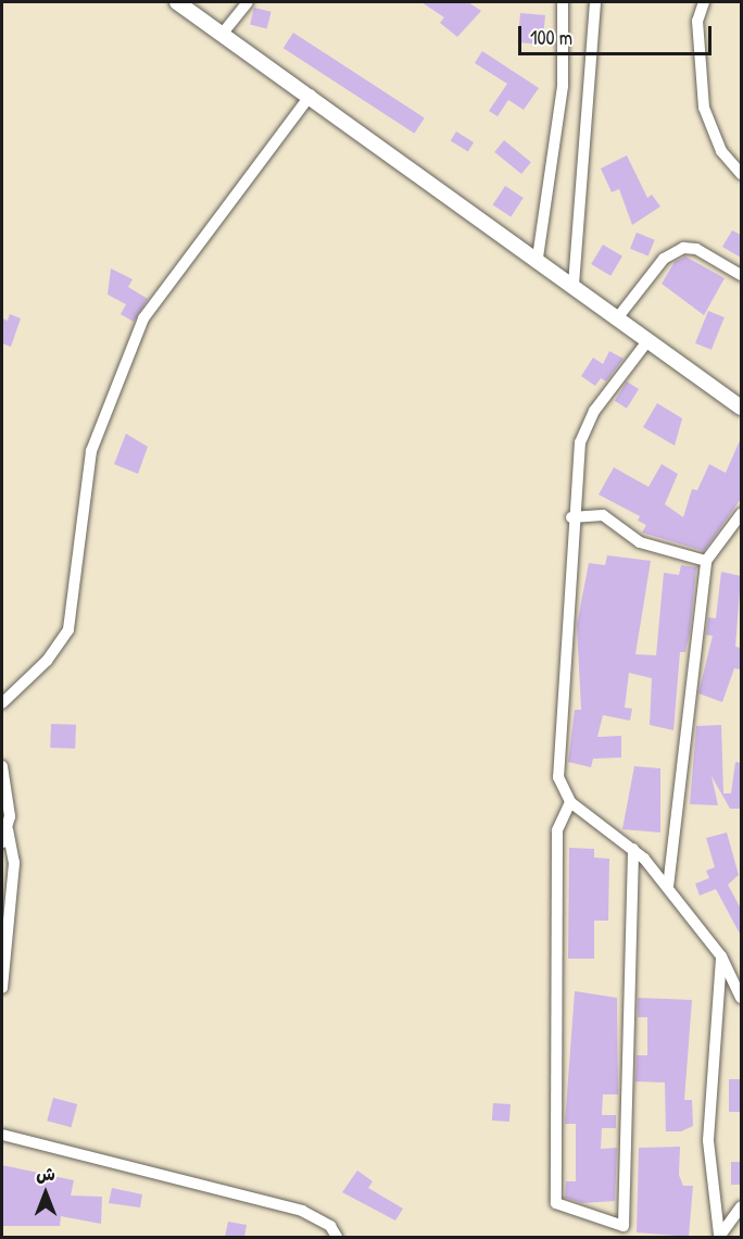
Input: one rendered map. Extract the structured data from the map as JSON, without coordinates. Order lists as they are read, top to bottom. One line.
{"scale_bar":"100 m","north":"top"}
